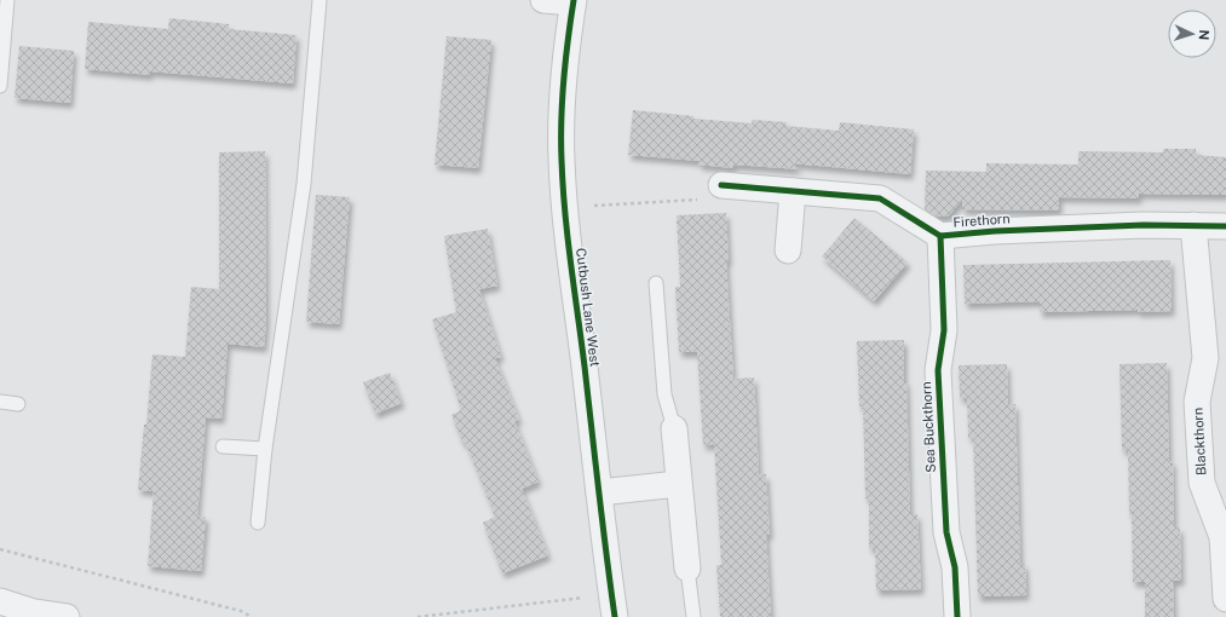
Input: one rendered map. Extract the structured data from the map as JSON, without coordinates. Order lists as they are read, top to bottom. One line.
{"streets":{"street":["Firethorn","Cutbush Lane West","Sea Buckthorn","Blackthorn"]},"crossings":[["Firethorn","Sea Buckthorn"],["Firethorn","Blackthorn"]],"north":"right"}
